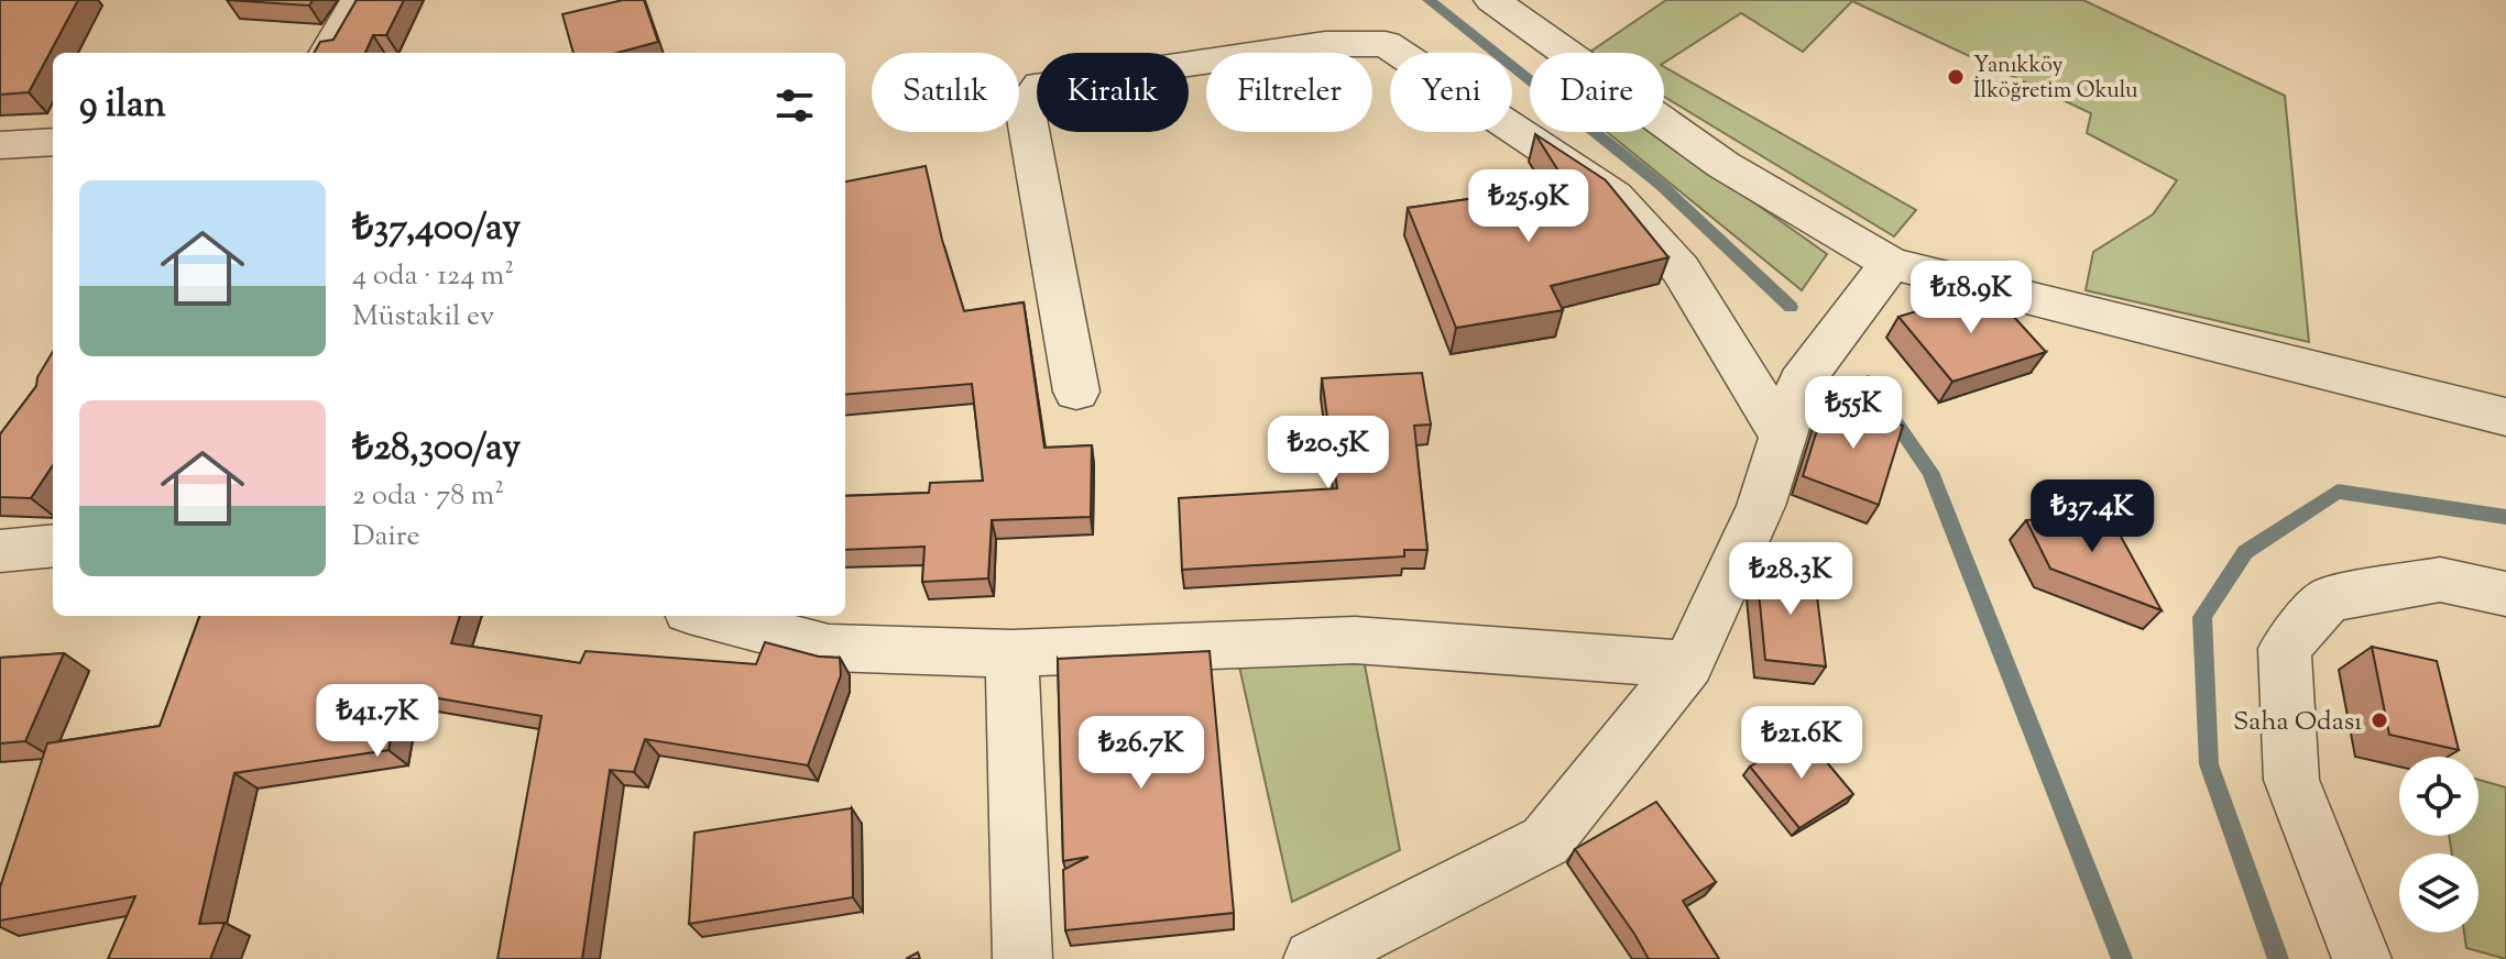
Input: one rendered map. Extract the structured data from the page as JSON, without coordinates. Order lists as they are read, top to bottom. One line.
{"places":["Yanıkköy İlköğretim Okulu","Saha Odası"],"page":{"chip":["Satılık","Kiralık","Filtreler","Yeni","Daire"],"heading":"9 ilan","list":[{"name":"₺37,400/ay","note":"4 oda · 124 m² · Müstakil ev"},{"name":"₺28,300/ay","note":"2 oda · 78 m² · Daire"}],"price":["₺25.9K","₺18.9K","₺55K","₺20.5K","₺37.4K","₺28.3K","₺41.7K","₺21.6K","₺26.7K"]}}
